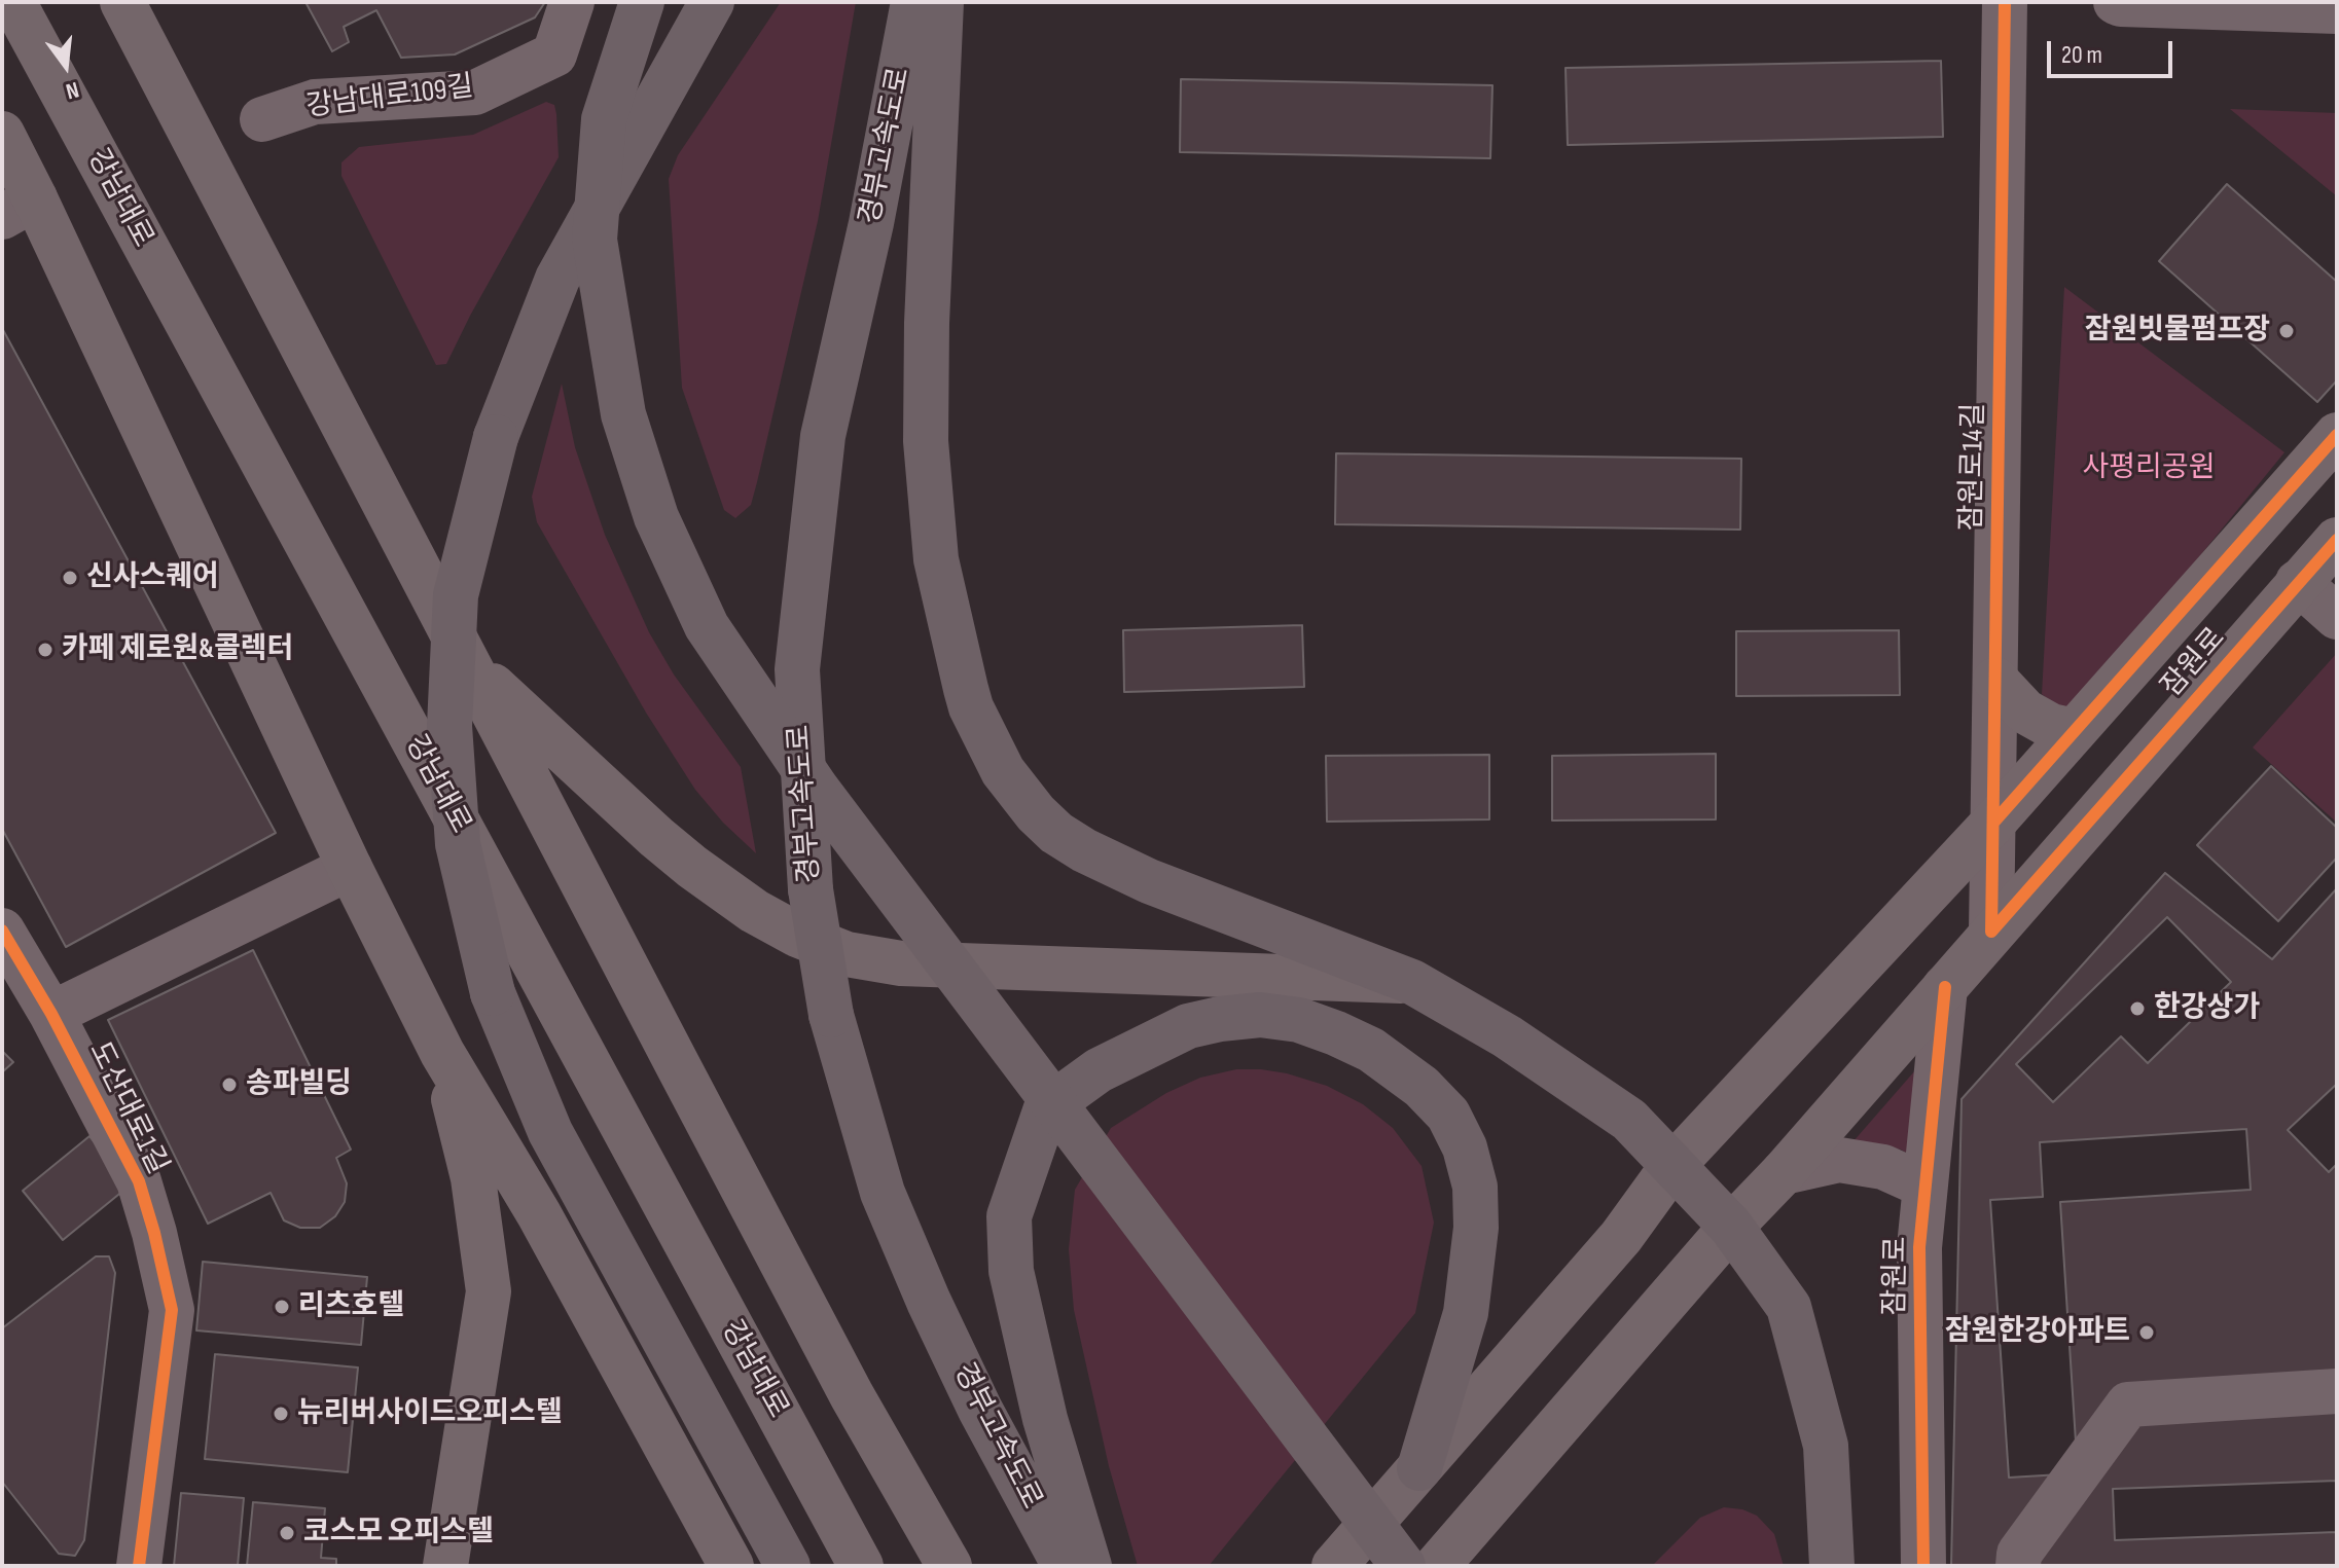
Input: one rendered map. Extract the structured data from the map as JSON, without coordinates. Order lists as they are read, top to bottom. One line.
{"streets":{"highway":["경부고속도로"],"main road":["강남대로","잠원로"],"street":["강남대로109길","잠원로14길","도산대로1길"]},"crossings":[["잠원로14길","잠원로"]],"parks":["사평리공원"],"places":["잠원빗물펌프장","신사스퀘어","카페 제로원&콜렉터","한강상가","송파빌딩","리츠호텔","잠원한강아파트","뉴리버사이드오피스텔","코스모 오피스텔"],"scale_bar":"20 m","north":"bottom"}
